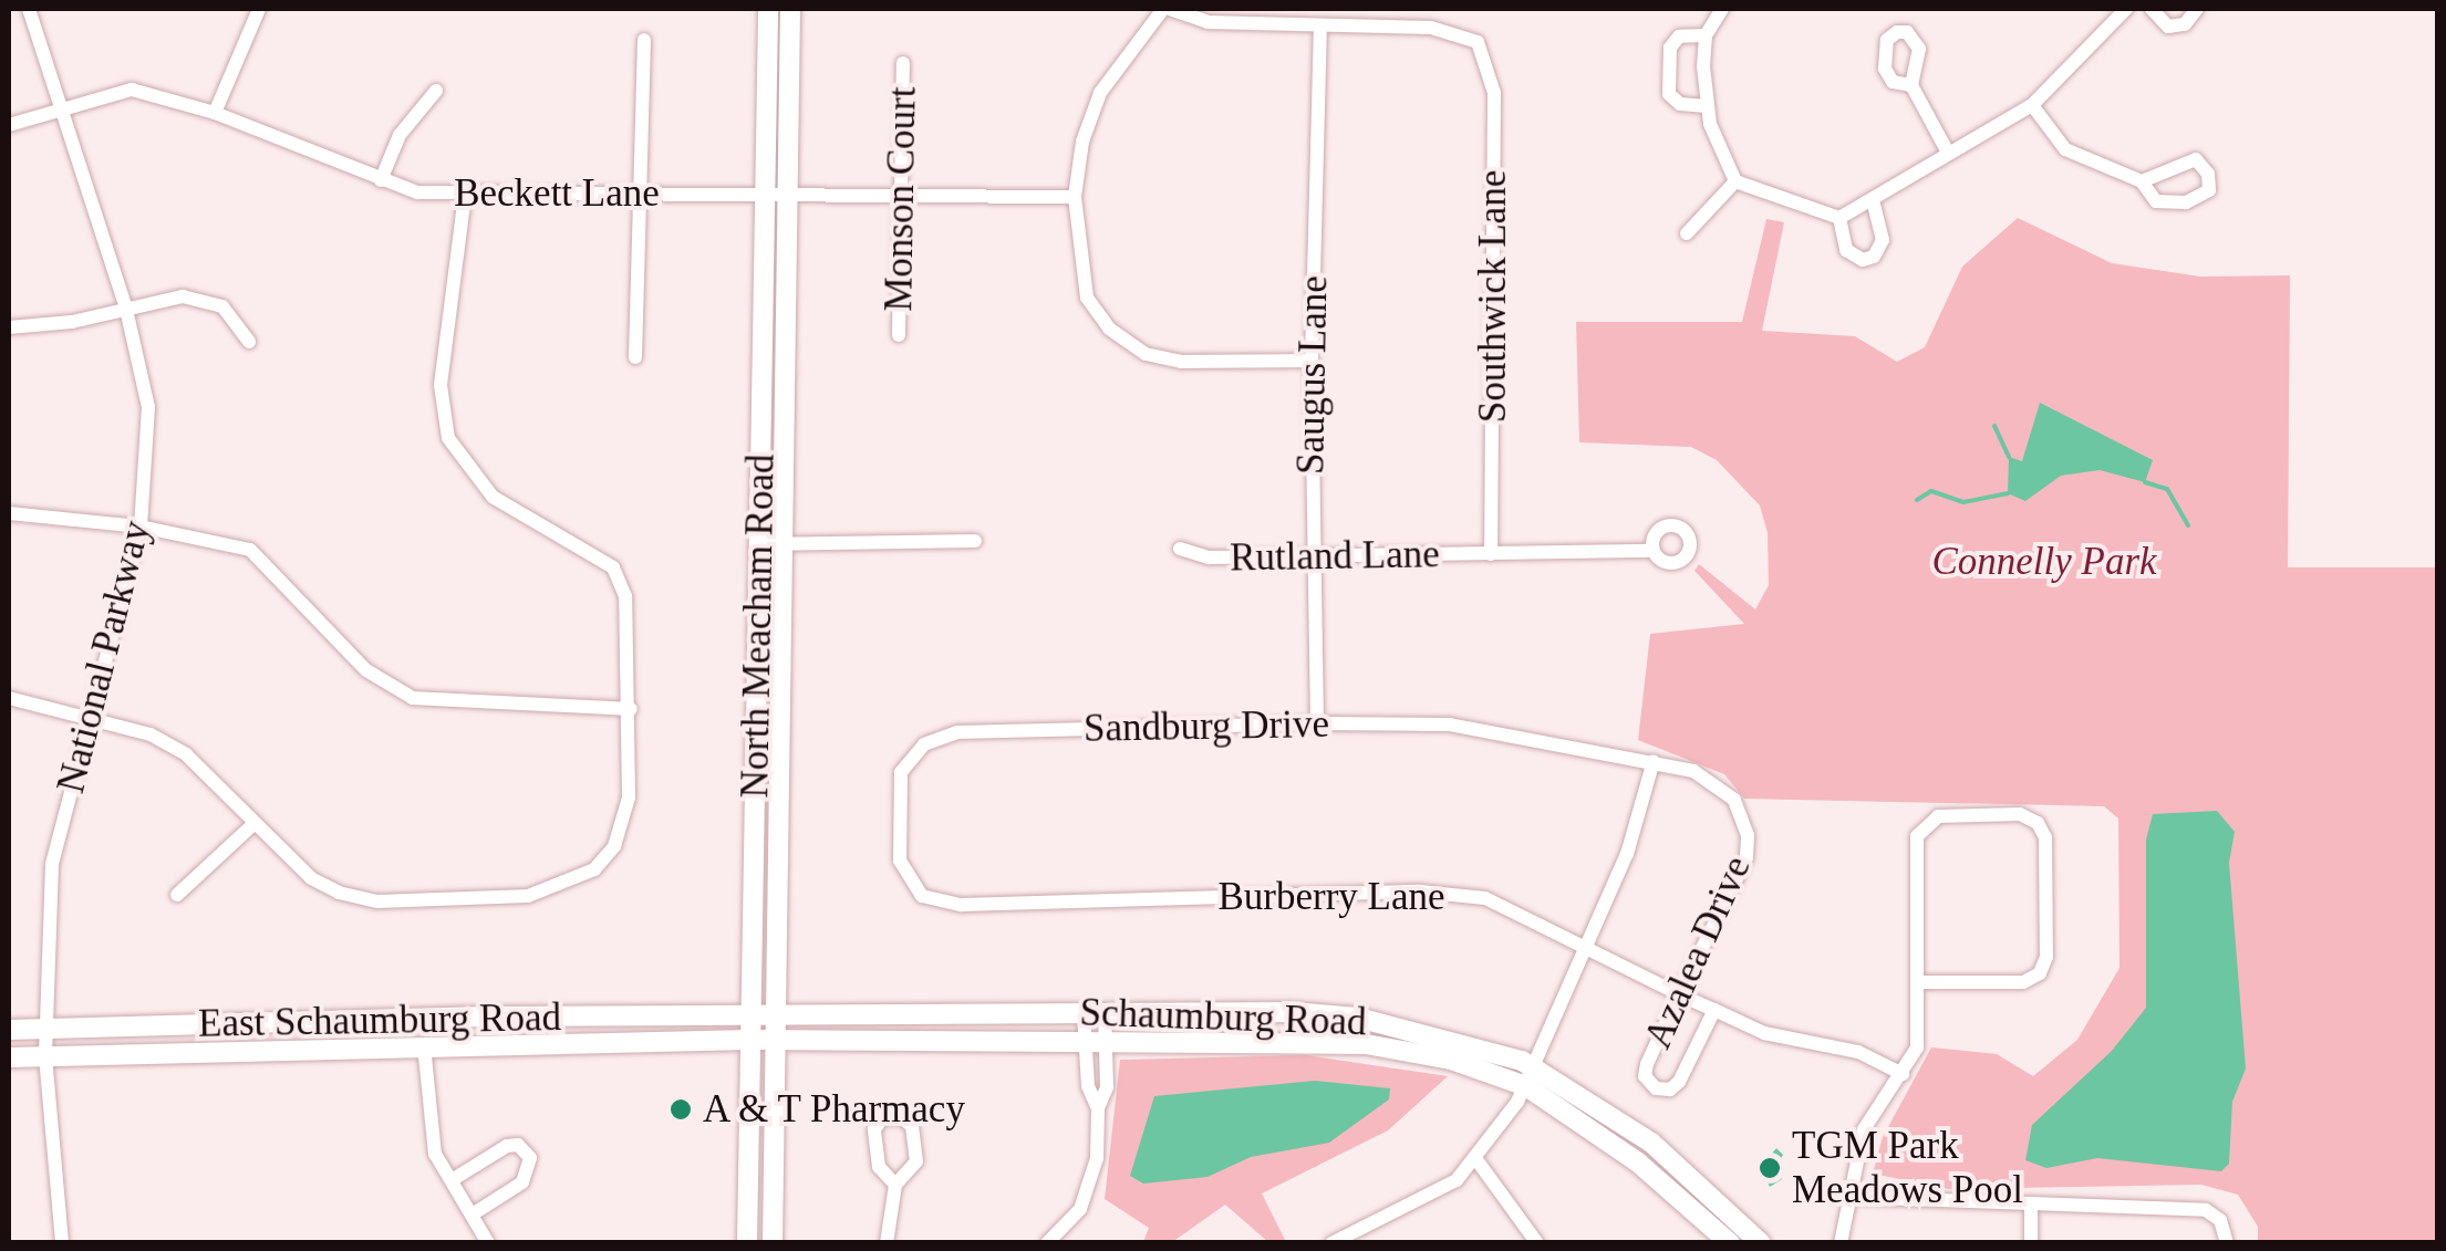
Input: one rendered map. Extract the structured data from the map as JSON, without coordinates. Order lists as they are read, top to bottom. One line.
{"streets":{"main road":["North Meacham Road","Schaumburg Road","East Schaumburg Road"],"street":["Beckett Lane","Monson Court","Southwick Lane","Saugus Lane","Rutland Lane","National Parkway","Sandburg Drive","Burberry Lane","Azalea Drive"]},"crossings":[["Beckett Lane","Monson Court"],["Beckett Lane","North Meacham Road"],["Beckett Lane","National Parkway"],["Southwick Lane","Saugus Lane"],["Southwick Lane","Rutland Lane"],["Saugus Lane","Rutland Lane"],["Saugus Lane","Sandburg Drive"],["North Meacham Road","Schaumburg Road"],["North Meacham Road","East Schaumburg Road"],["National Parkway","East Schaumburg Road"],["Sandburg Drive","Burberry Lane"],["Sandburg Drive","Azalea Drive"],["Burberry Lane","Azalea Drive"],["Schaumburg Road","East Schaumburg Road"]],"parks":["Connelly Park"],"places":["A & T Pharmacy","TGM Park Meadows Pool"]}
